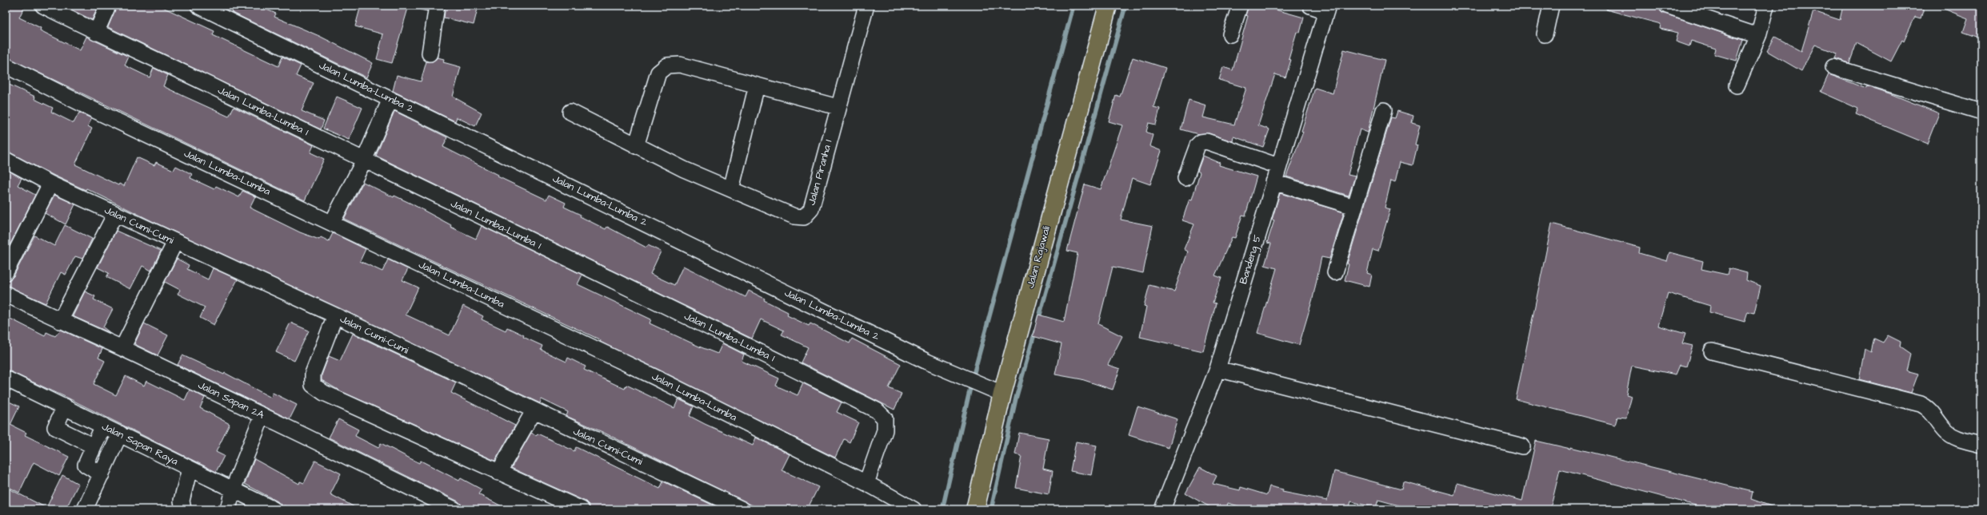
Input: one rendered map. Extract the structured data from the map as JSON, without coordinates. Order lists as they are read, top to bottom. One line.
{"streets":{"main road":["Jalan Rajawali"],"street":["Jalan Lumba-Lumba 2","Jalan Lumba-Lumba 1","Jalan Lumba-Lumba","Jalan Piranha 1","Jalan Cumi-Cumi","Bandeng 5","Jalan Sapan 2A","Jalan Sapan Raya"]},"crossings":[["Jalan Lumba-Lumba 2","Jalan Rajawali"],["Jalan Lumba-Lumba 1","Jalan Lumba-Lumba"]]}
